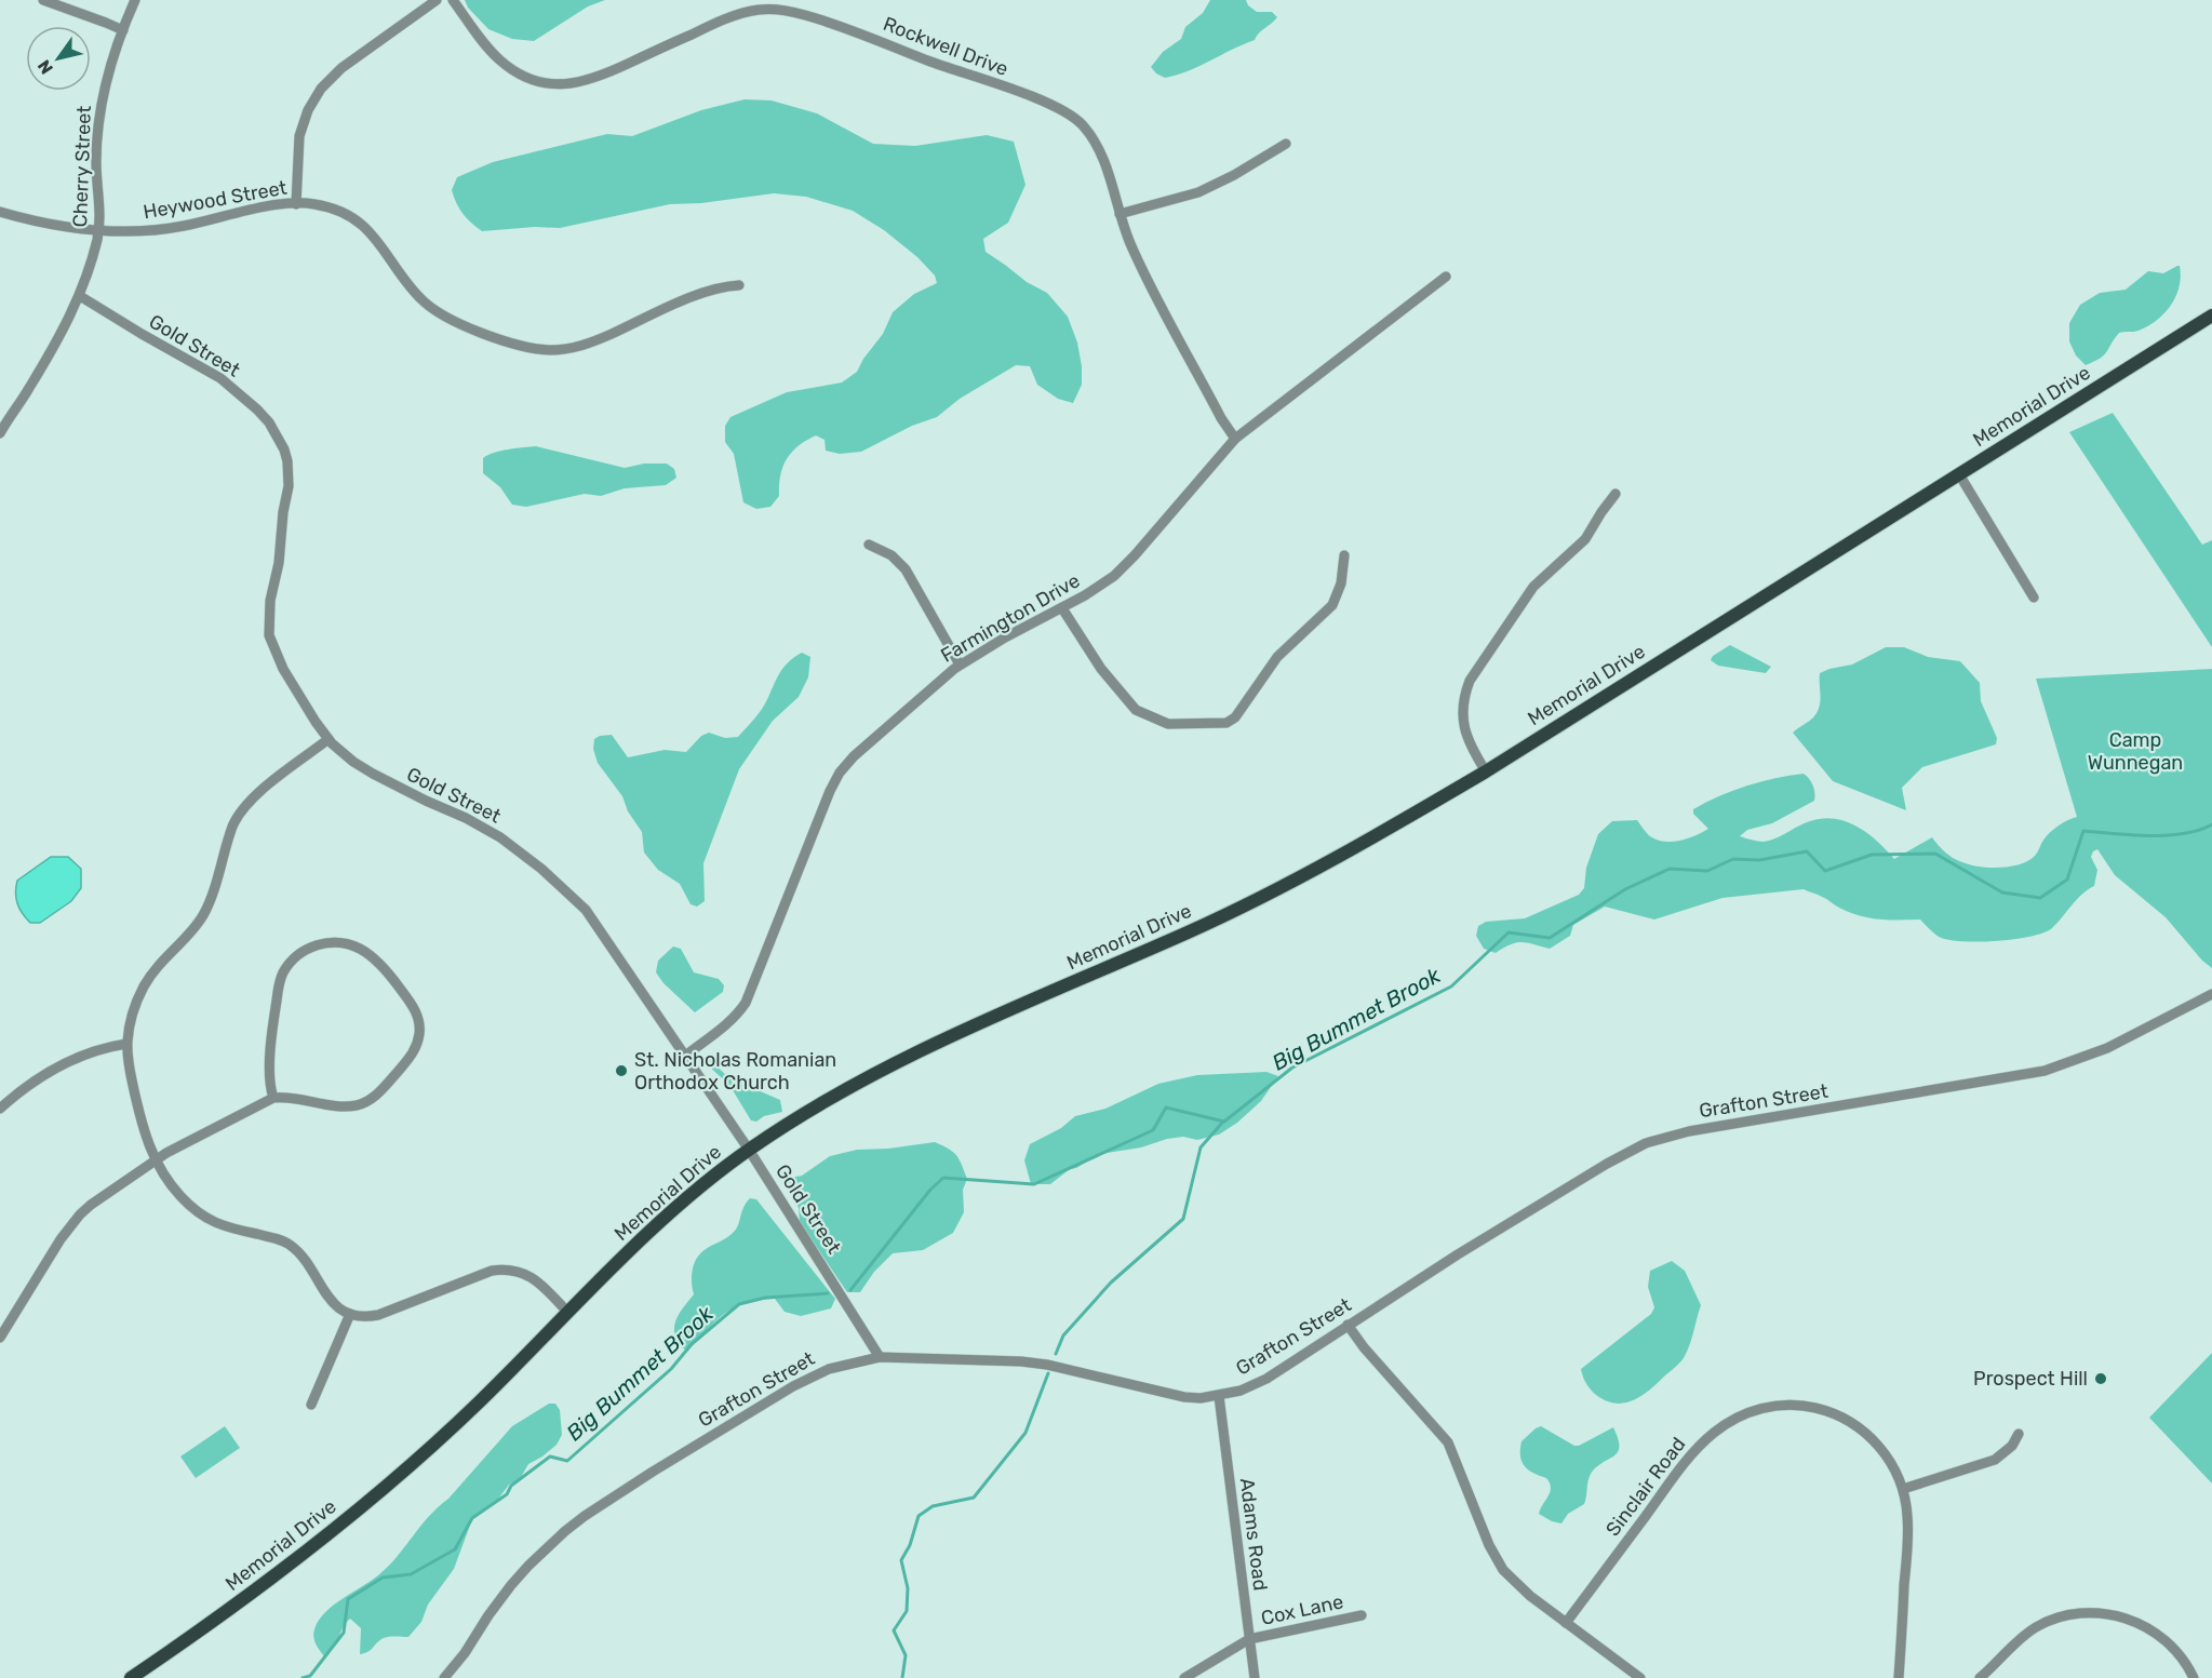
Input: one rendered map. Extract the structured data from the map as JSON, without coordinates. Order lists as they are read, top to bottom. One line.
{"streets":{"main road":["Memorial Drive"],"street":["Rockwell Drive","Cherry Street","Heywood Street","Gold Street","Farmington Drive","Grafton Street","Sinclair Road","Adams Road","Cox Lane"]},"crossings":[["Rockwell Drive","Farmington Drive"],["Cherry Street","Heywood Street"],["Cherry Street","Gold Street"],["Gold Street","Memorial Drive"],["Gold Street","Farmington Drive"],["Gold Street","Grafton Street"],["Grafton Street","Adams Road"],["Adams Road","Cox Lane"]],"water":["Big Bummet Brook"],"parks":["Camp Wunnegan"],"places":["St. Nicholas Romanian Orthodox Church","Prospect Hill"],"north":"bottom left"}
